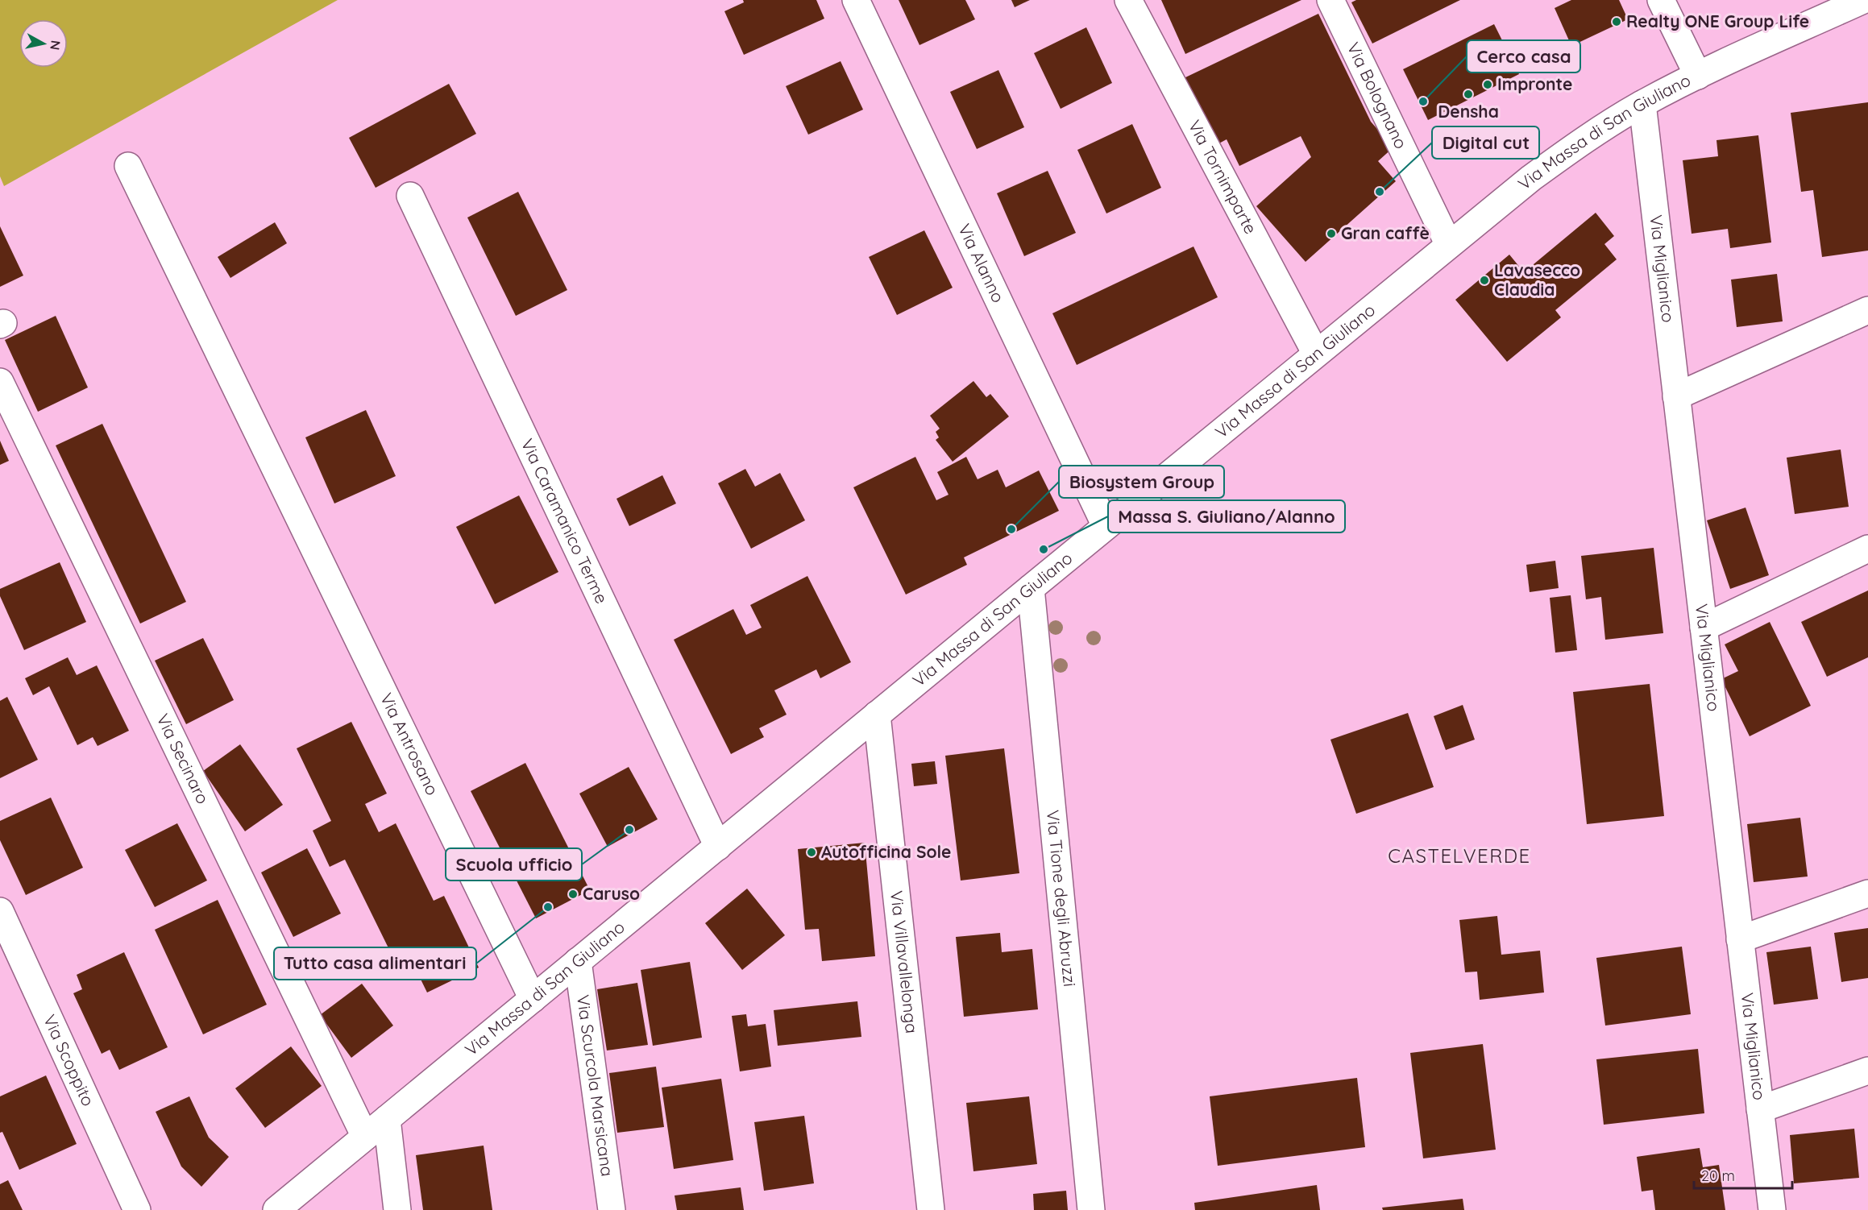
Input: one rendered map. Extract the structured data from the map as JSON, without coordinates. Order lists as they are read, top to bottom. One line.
{"streets":{"street":["Via Bolognano","Via Massa di San Giuliano","Via Tornimparte","Via Alanno","Via Miglianico","Via Caramanico Terme","Via Antrosano","Via Secinaro","Via Tione degli Abruzzi","Via Villavallelonga","Via Scoppito","Via Scurcola Marsicana"]},"crossings":[["Via Bolognano","Via Massa di San Giuliano"],["Via Massa di San Giuliano","Via Tornimparte"],["Via Massa di San Giuliano","Via Alanno"],["Via Massa di San Giuliano","Via Miglianico"],["Via Massa di San Giuliano","Via Caramanico Terme"],["Via Massa di San Giuliano","Via Antrosano"],["Via Massa di San Giuliano","Via Secinaro"],["Via Massa di San Giuliano","Via Tione degli Abruzzi"],["Via Massa di San Giuliano","Via Villavallelonga"],["Via Massa di San Giuliano","Via Scurcola Marsicana"]],"districts":["CASTELVERDE"],"places":["Realty ONE Group Life","Impronte","Densha","Cerco casa","Digital cut","Gran caffè","Lavasecco Claudia","Biosystem Group","Massa S. Giuliano/Alanno","Scuola ufficio","Autofficina Sole","Caruso","Tutto casa alimentari"],"scale_bar":"20 m","north":"right"}
